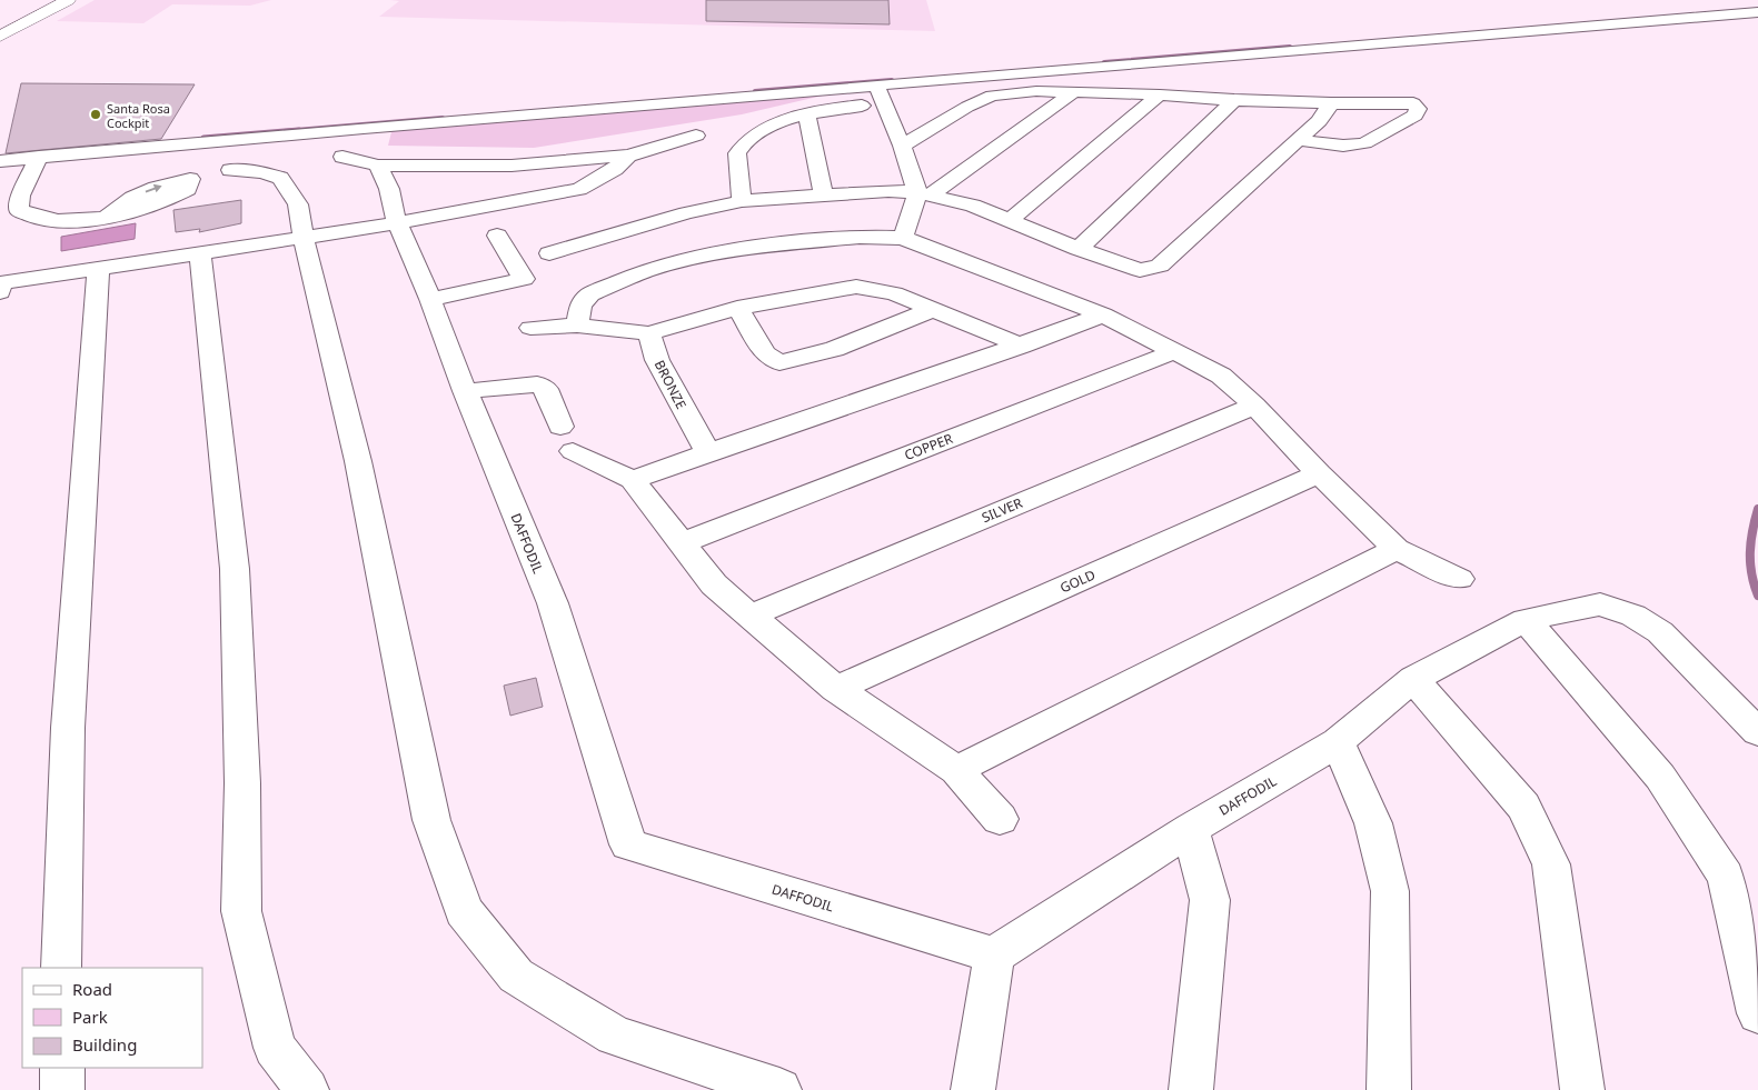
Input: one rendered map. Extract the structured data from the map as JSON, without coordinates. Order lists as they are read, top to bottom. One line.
{"streets":{"street":["BRONZE","COPPER","SILVER","DAFFODIL","GOLD"]},"places":["Santa Rosa Cockpit"],"legend":["Road","Park","Building"]}
